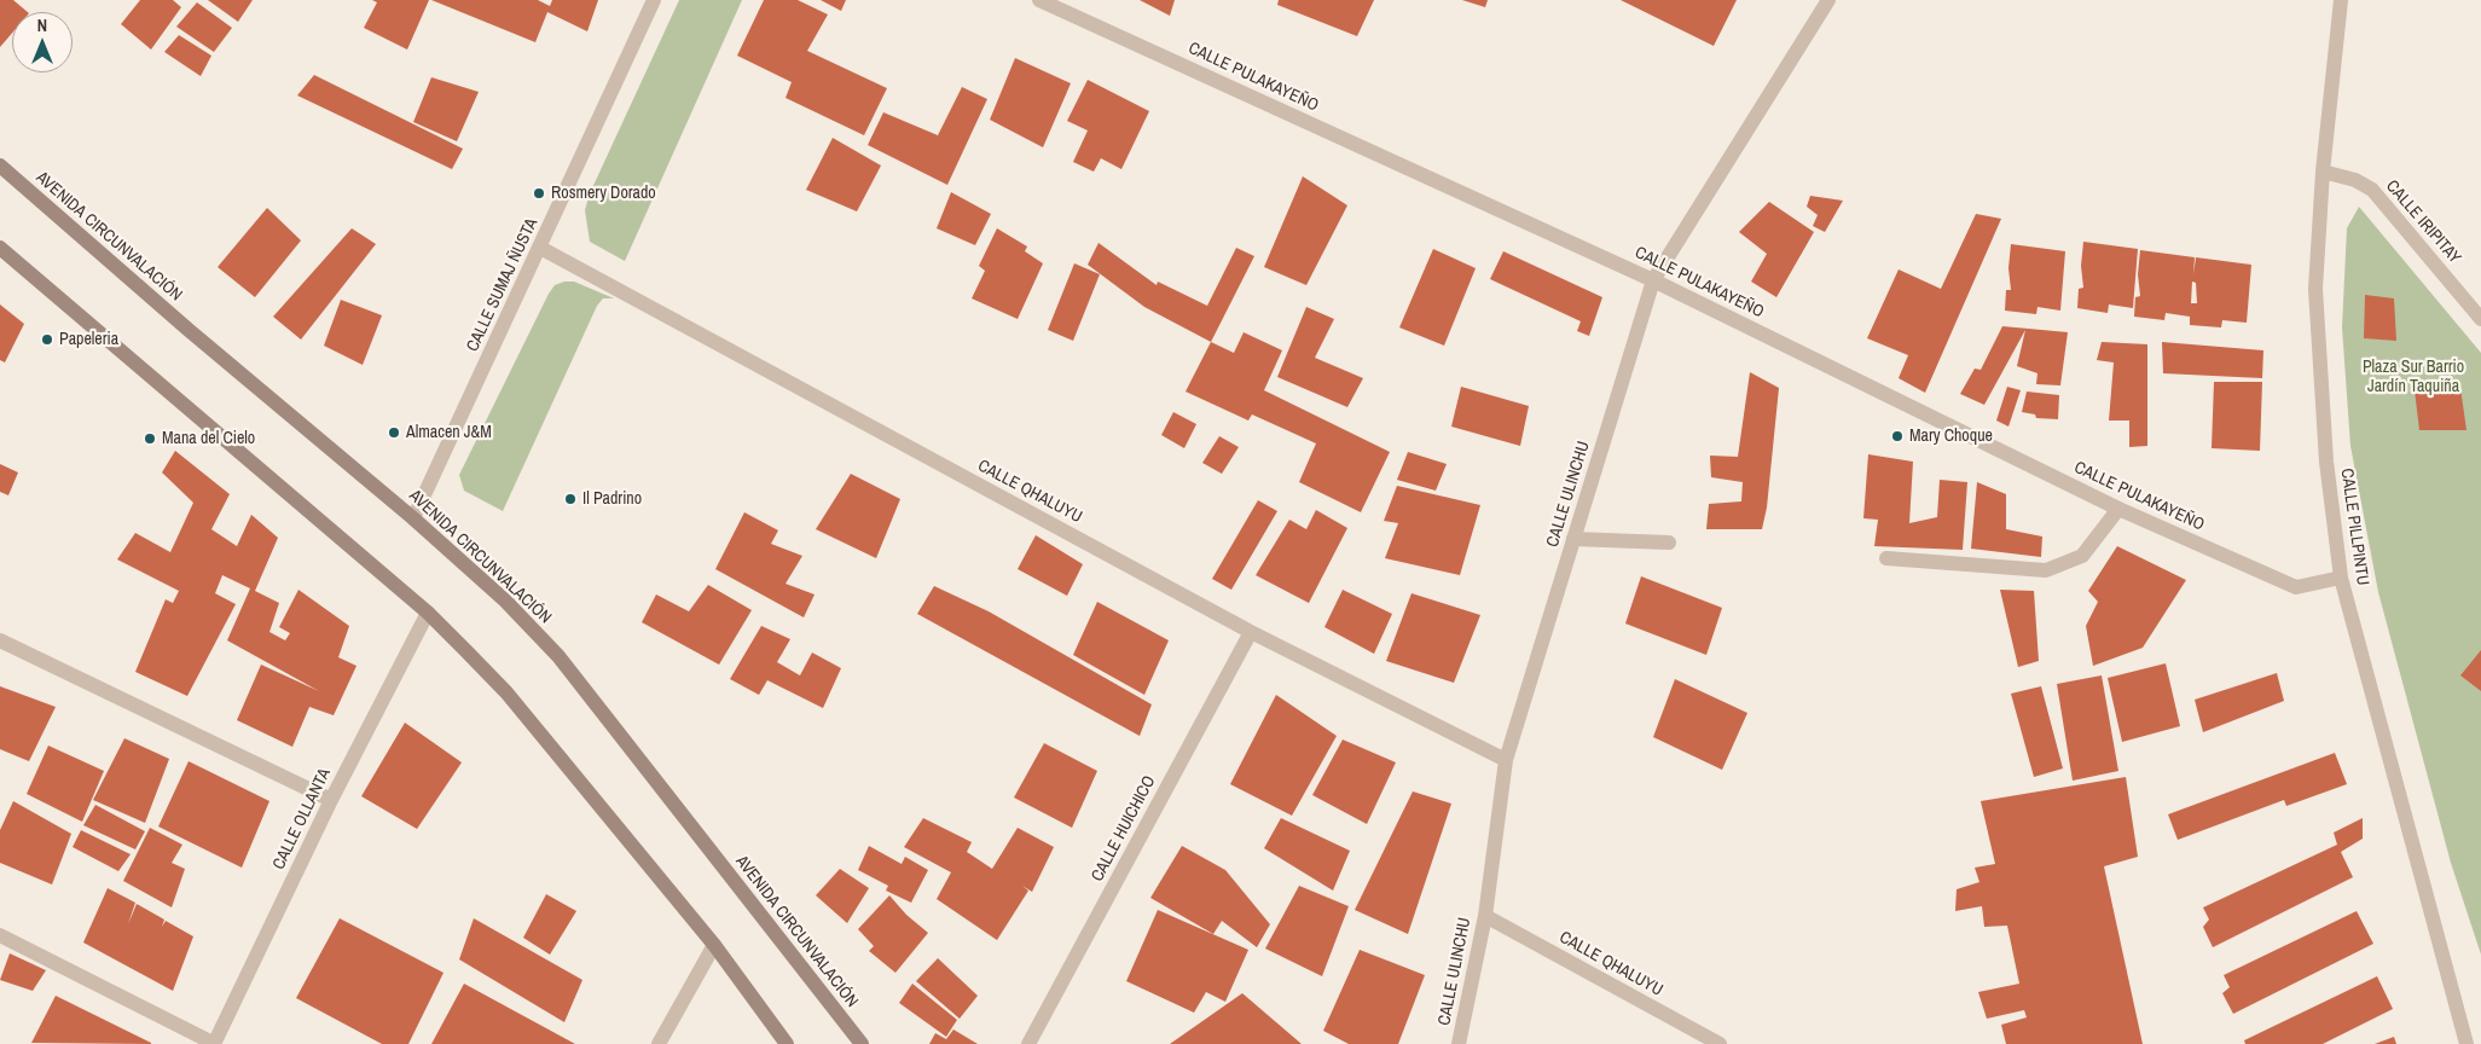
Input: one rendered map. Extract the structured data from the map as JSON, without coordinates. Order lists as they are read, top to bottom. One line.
{"streets":{"main road":["AVENIDA CIRCUNVALACIÓN"],"street":["CALLE PULAKAYEÑO","CALLE IRIPITAY","CALLE SUMAJ ÑUSTA","CALLE QHALUYU","CALLE ULINCHU","CALLE PILLPINTU","CALLE OLLANTA","CALLE HUICHICO"]},"crossings":[["CALLE PULAKAYEÑO","CALLE ULINCHU"],["CALLE PULAKAYEÑO","CALLE PILLPINTU"],["CALLE IRIPITAY","CALLE PILLPINTU"],["AVENIDA CIRCUNVALACIÓN","CALLE SUMAJ ÑUSTA"],["CALLE SUMAJ ÑUSTA","CALLE QHALUYU"],["CALLE QHALUYU","CALLE ULINCHU"],["CALLE QHALUYU","CALLE HUICHICO"]],"parks":["Plaza Sur Barrio Jardín Taquiña"],"places":["Rosmery Dorado","Papeleria","Almacen J&M","Mary Choque","Mana del Cielo","Il Padrino"],"north":"top"}
